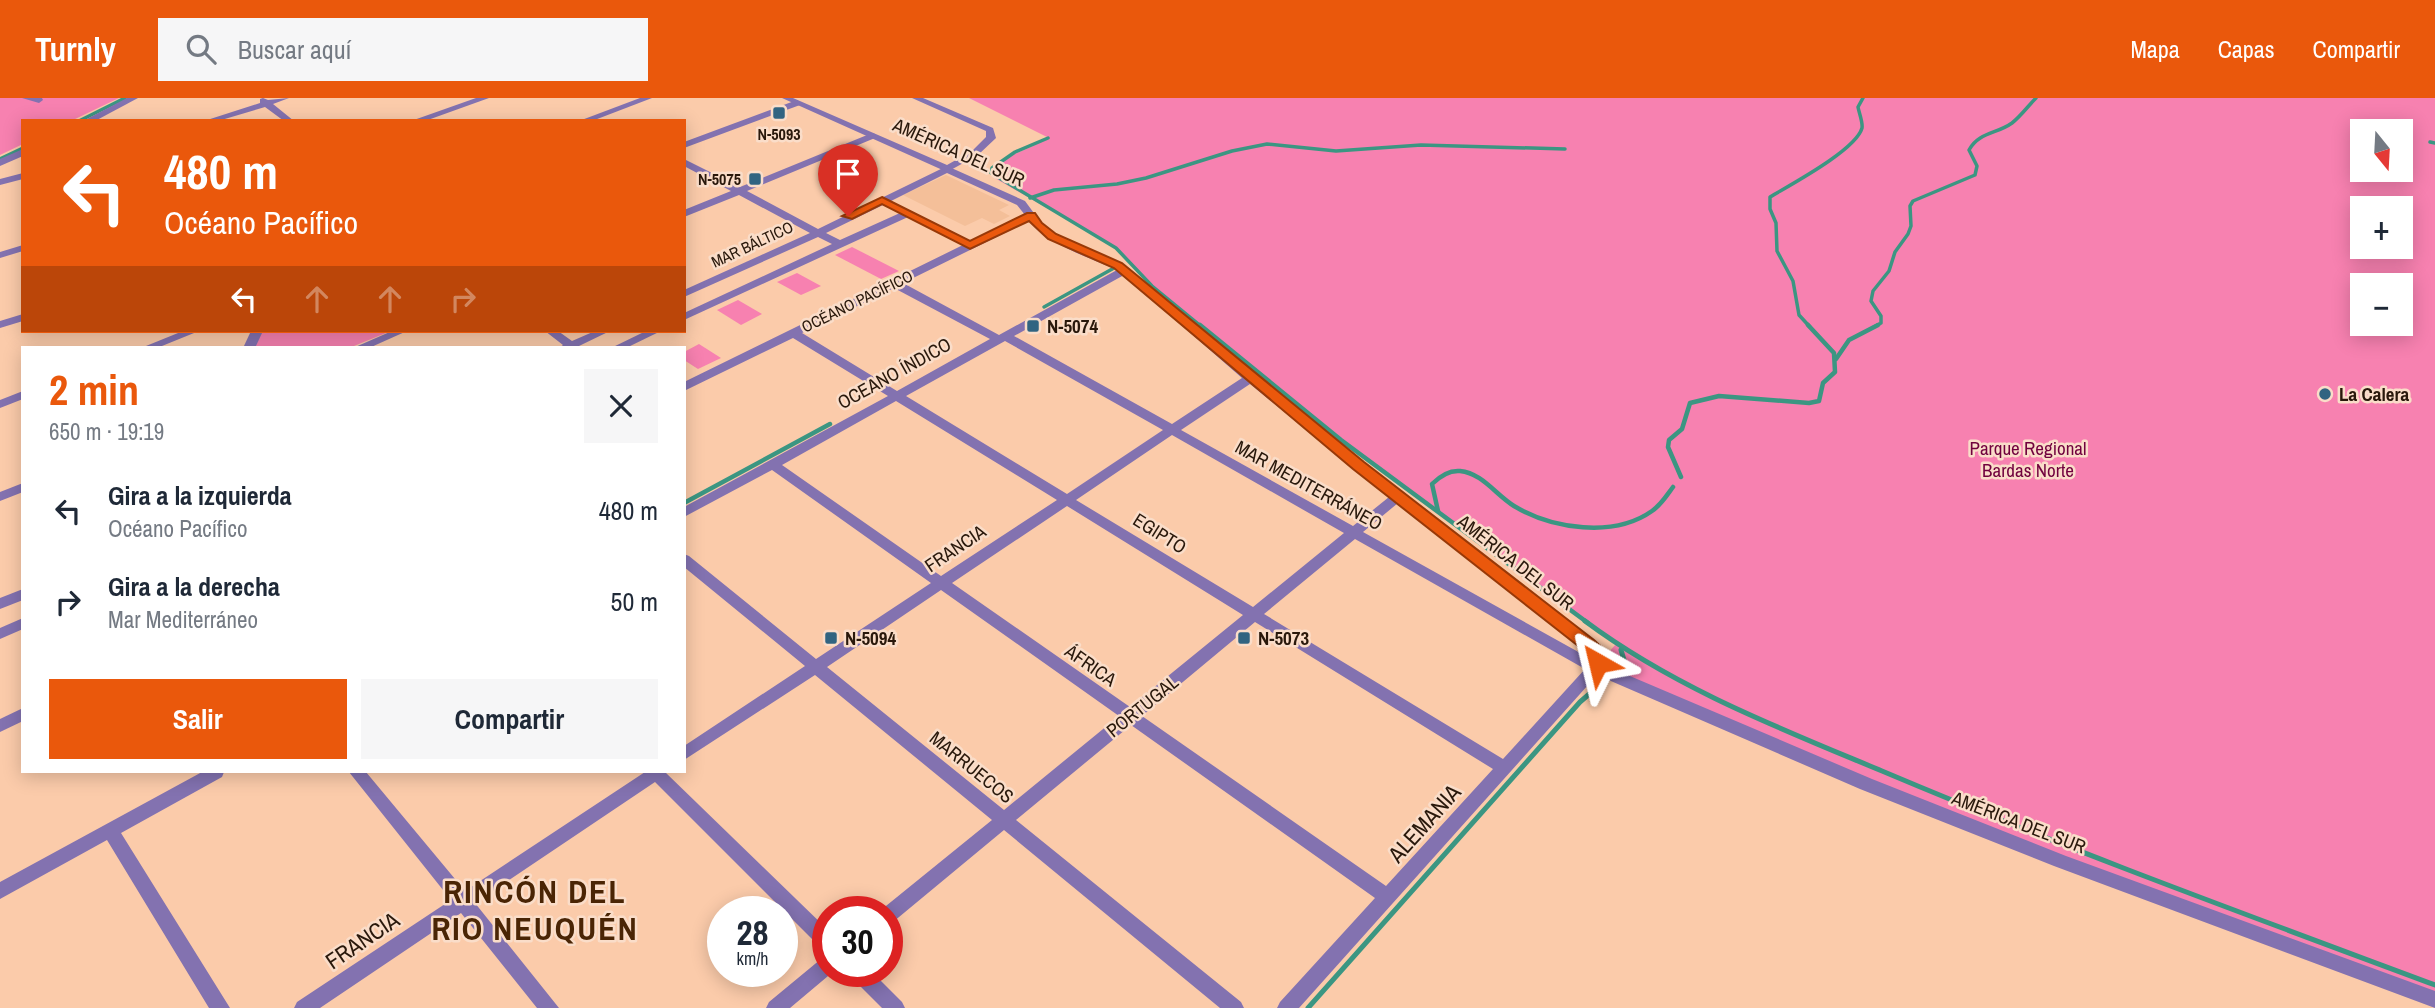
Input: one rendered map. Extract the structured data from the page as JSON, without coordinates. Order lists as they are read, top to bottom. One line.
{"streets":{"street":["AMÉRICA DEL SUR","MAR BÁLTICO","OCÉANO PACÍFICO","OCEANO ÍNDICO","MAR MEDITERRÁNEO","EGIPTO","FRANCIA","ÁFRICA","PORTUGAL","MARRUECOS","ALEMANIA"]},"crossings":[["AMÉRICA DEL SUR","MAR BÁLTICO"],["AMÉRICA DEL SUR","OCÉANO PACÍFICO"],["AMÉRICA DEL SUR","OCEANO ÍNDICO"],["AMÉRICA DEL SUR","MAR MEDITERRÁNEO"],["AMÉRICA DEL SUR","FRANCIA"],["AMÉRICA DEL SUR","PORTUGAL"],["AMÉRICA DEL SUR","ALEMANIA"],["OCÉANO PACÍFICO","MAR MEDITERRÁNEO"],["OCÉANO PACÍFICO","EGIPTO"],["OCEANO ÍNDICO","MAR MEDITERRÁNEO"],["OCEANO ÍNDICO","EGIPTO"],["OCEANO ÍNDICO","ÁFRICA"],["MAR MEDITERRÁNEO","FRANCIA"],["MAR MEDITERRÁNEO","PORTUGAL"],["MAR MEDITERRÁNEO","ALEMANIA"],["EGIPTO","FRANCIA"],["EGIPTO","PORTUGAL"],["EGIPTO","ALEMANIA"],["FRANCIA","ÁFRICA"],["FRANCIA","MARRUECOS"],["ÁFRICA","PORTUGAL"],["ÁFRICA","ALEMANIA"],["PORTUGAL","MARRUECOS"]],"districts":["RINCÓN DEL RIO NEUQUÉN"],"parks":["Parque Regional Bardas Norte"],"places":{"transit":["N-5093","N-5075","N-5074","N-5094","N-5073"],"other":["La Calera"]},"north":"bottom","page":{"header":"Turnly","search":"Buscar aquí","nav":["Mapa","Capas","Compartir"],"map_buttons":["+","−"],"turn":["480 m","Océano Pacífico"],"heading":["2 min","650 m · 19:19"],"list":[{"name":"Gira a la izquierda","note":"Océano Pacífico","value":"480 m"},{"name":"Gira a la derecha","note":"Mar Mediterráneo","value":"50 m"}],"buttons":["Salir","Compartir"],"speed":"28 km/h","limit":"30"}}
